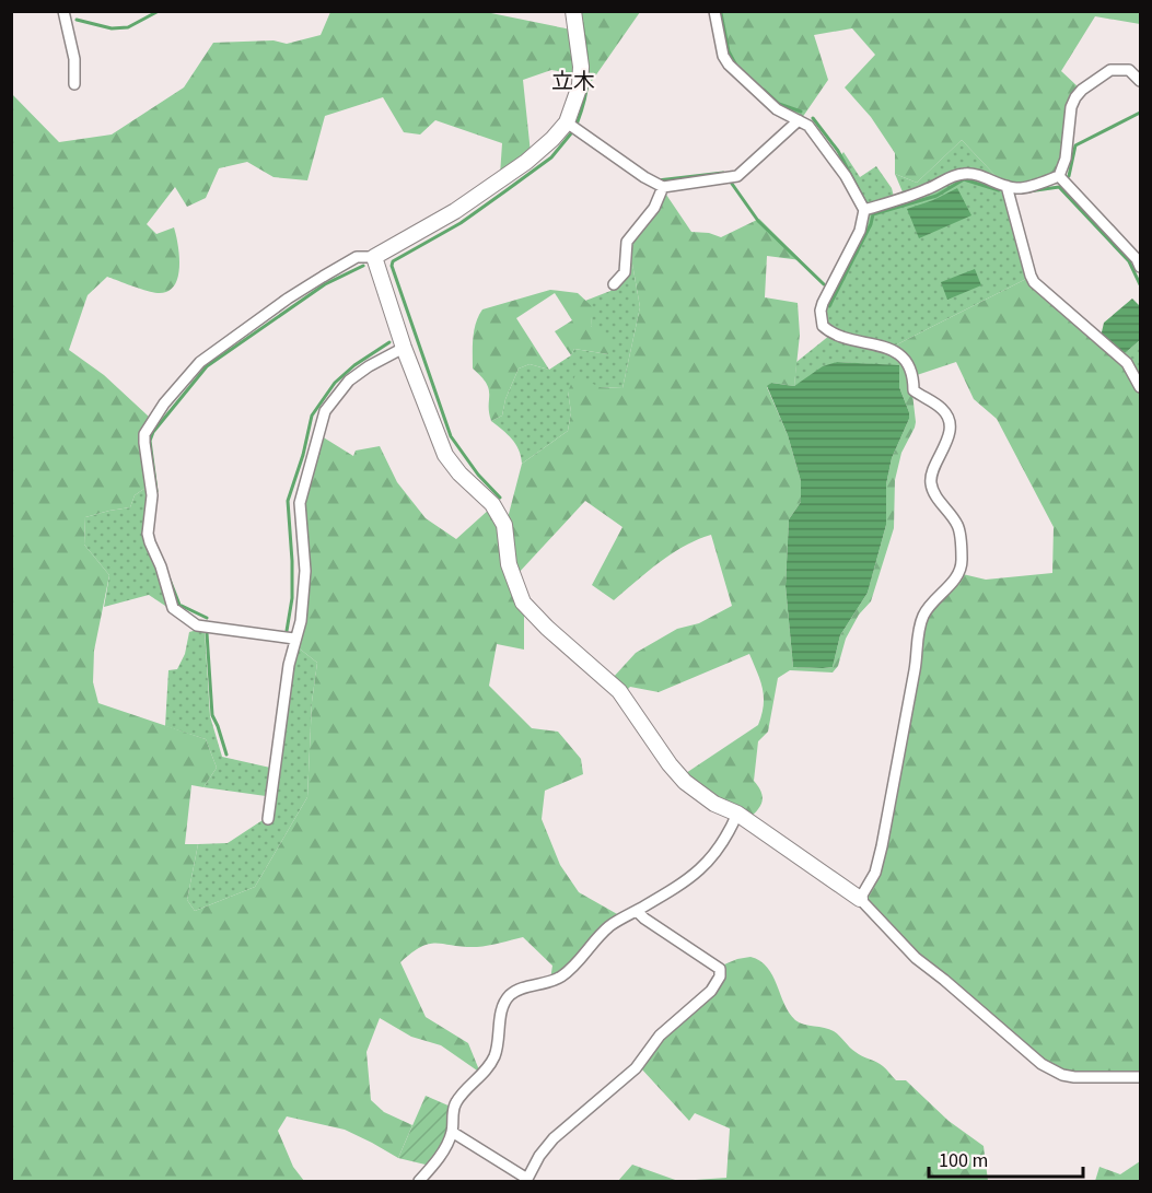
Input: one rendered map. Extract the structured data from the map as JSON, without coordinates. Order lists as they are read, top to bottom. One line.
{"districts":["立木"],"scale_bar":"100 m"}
